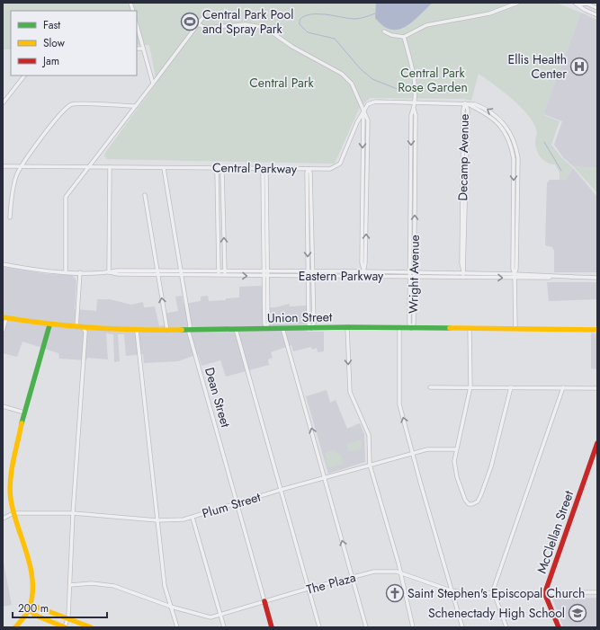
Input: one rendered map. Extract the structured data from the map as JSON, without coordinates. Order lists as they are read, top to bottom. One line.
{"streets":{"street":["Decamp Avenue","Central Parkway","Wright Avenue","Eastern Parkway","Union Street","Dean Street","Plum Street","McClellan Street","The Plaza"]},"crossings":[["Decamp Avenue","Eastern Parkway"],["Central Parkway","Dean Street"],["Wright Avenue","Eastern Parkway"],["Wright Avenue","Union Street"],["Eastern Parkway","Dean Street"],["Union Street","Dean Street"],["Dean Street","Plum Street"],["Dean Street","The Plaza"],["McClellan Street","The Plaza"]],"parks":["Central Park Rose Garden","Central Park"],"places":{"sports":["Central Park Pool and Spray Park"],"hospital":["Ellis Health Center"],"church":["Saint Stephen's Episcopal Church"],"school or university":["Schenectady High School"]},"legend":["Fast","Slow","Jam"],"scale_bar":"200 m"}
